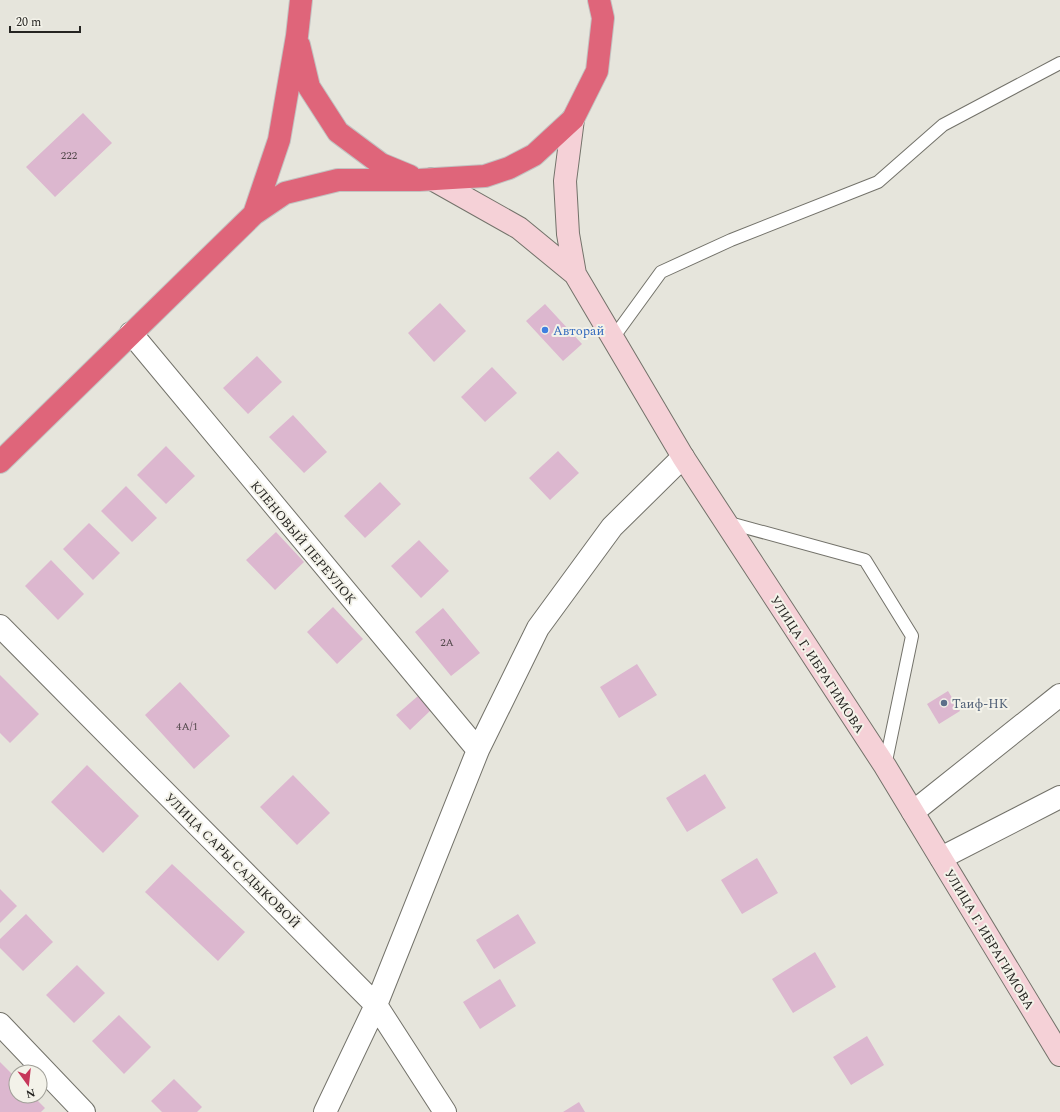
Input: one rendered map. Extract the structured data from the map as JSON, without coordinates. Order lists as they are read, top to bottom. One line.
{"streets":{"street":["КЛЕНОВЫЙ ПЕРЕУЛОК","УЛИЦА Г. ИБРАГИМОВА","УЛИЦА САРЫ САДЫКОВОЙ"]},"places":["Авторай","Таиф-НК"],"house_numbers":["222","2А","4А/1"],"scale_bar":"20 m","north":"bottom"}
